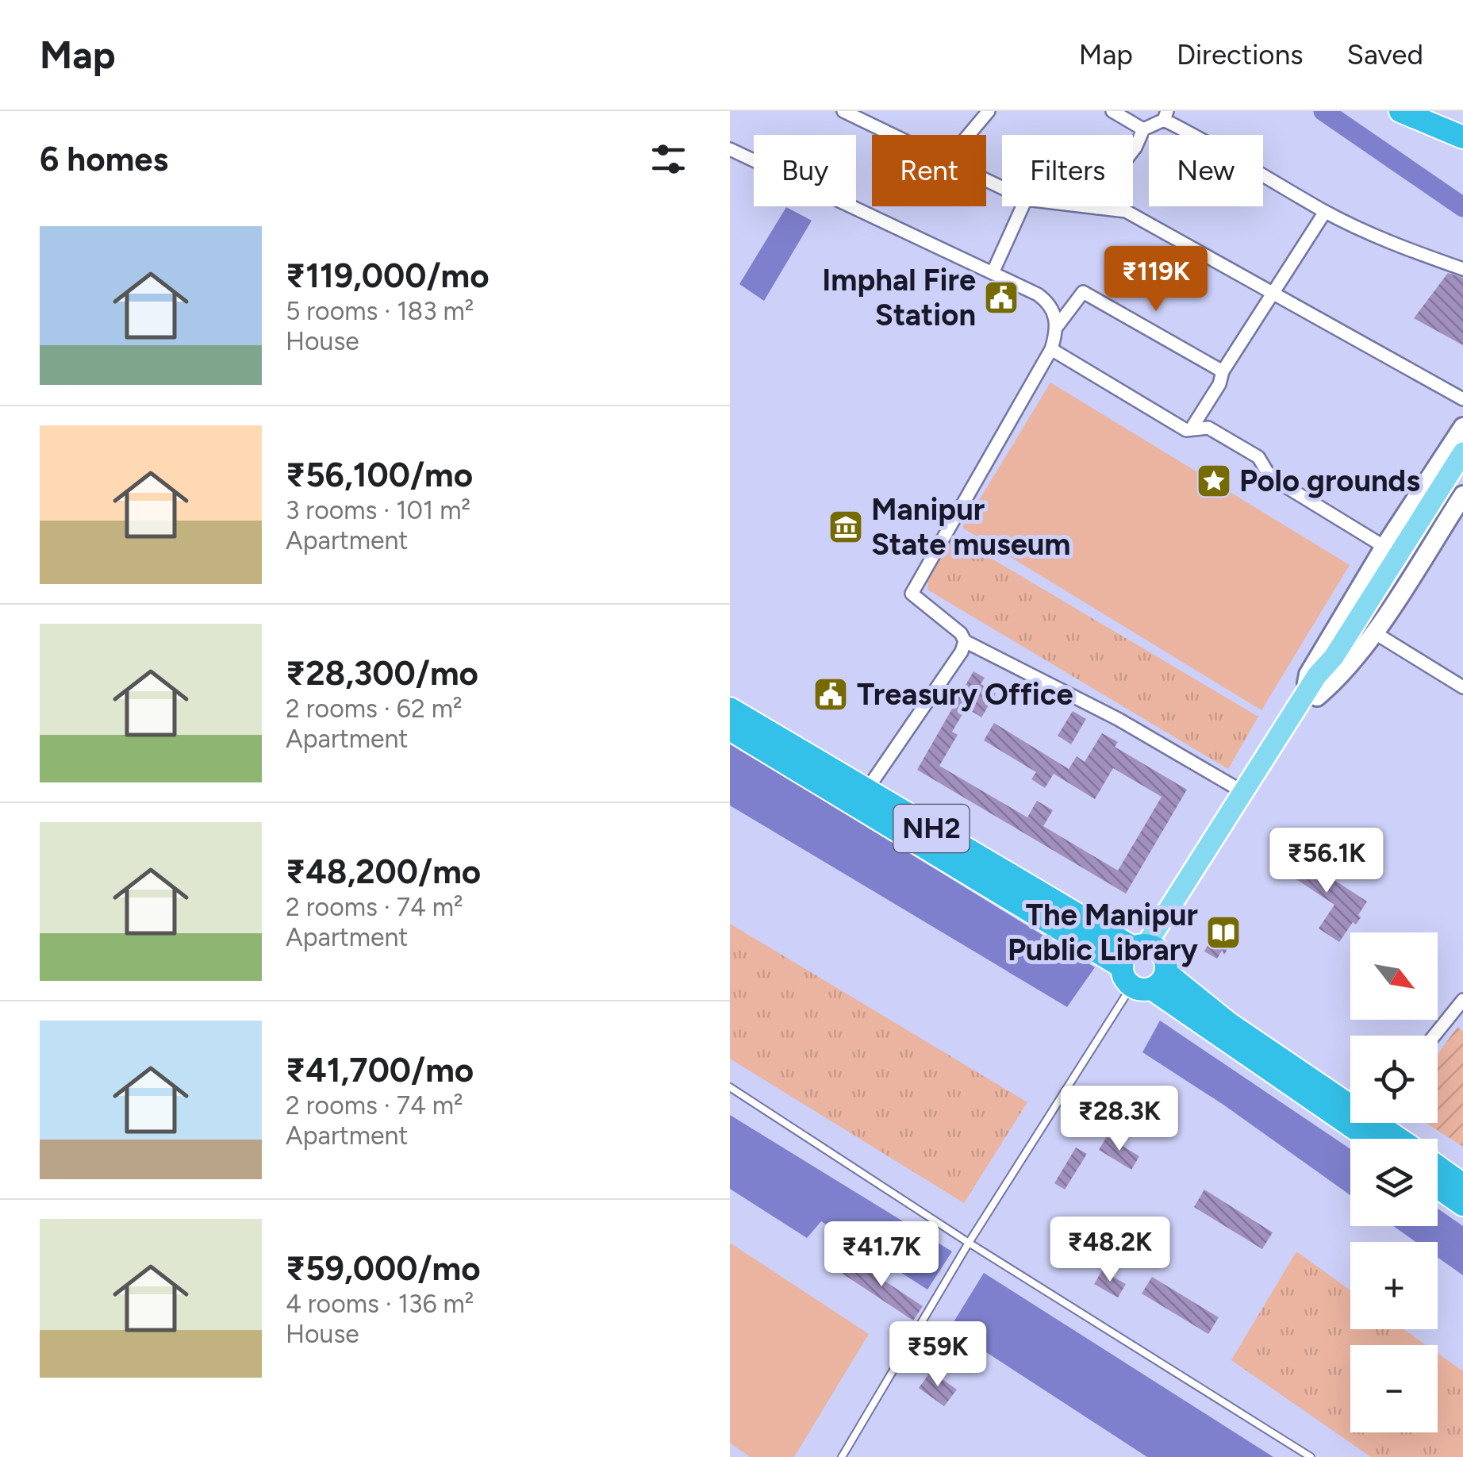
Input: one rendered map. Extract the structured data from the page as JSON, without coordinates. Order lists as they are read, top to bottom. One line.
{"streets":{"highway":["NH2"]},"places":{"public building":["Imphal Fire Station","Treasury Office"],"place":["Polo grounds"],"museum":["Manipur State museum"],"library":["The Manipur Public Library"]},"north":"bottom right","page":{"header":"Map","nav":["Map","Directions","Saved"],"heading":"6 homes","chip":["Buy","Rent","Filters","New"],"list":[{"name":"₹119,000/mo","note":"5 rooms · 183 m² · House"},{"name":"₹56,100/mo","note":"3 rooms · 101 m² · Apartment"},{"name":"₹28,300/mo","note":"2 rooms · 62 m² · Apartment"},{"name":"₹48,200/mo","note":"2 rooms · 74 m² · Apartment"},{"name":"₹41,700/mo","note":"2 rooms · 74 m² · Apartment"},{"name":"₹59,000/mo","note":"4 rooms · 136 m² · House"}],"price":["₹119K","₹56.1K","₹28.3K","₹48.2K","₹41.7K","₹59K"],"map_buttons":["+","−"]}}
